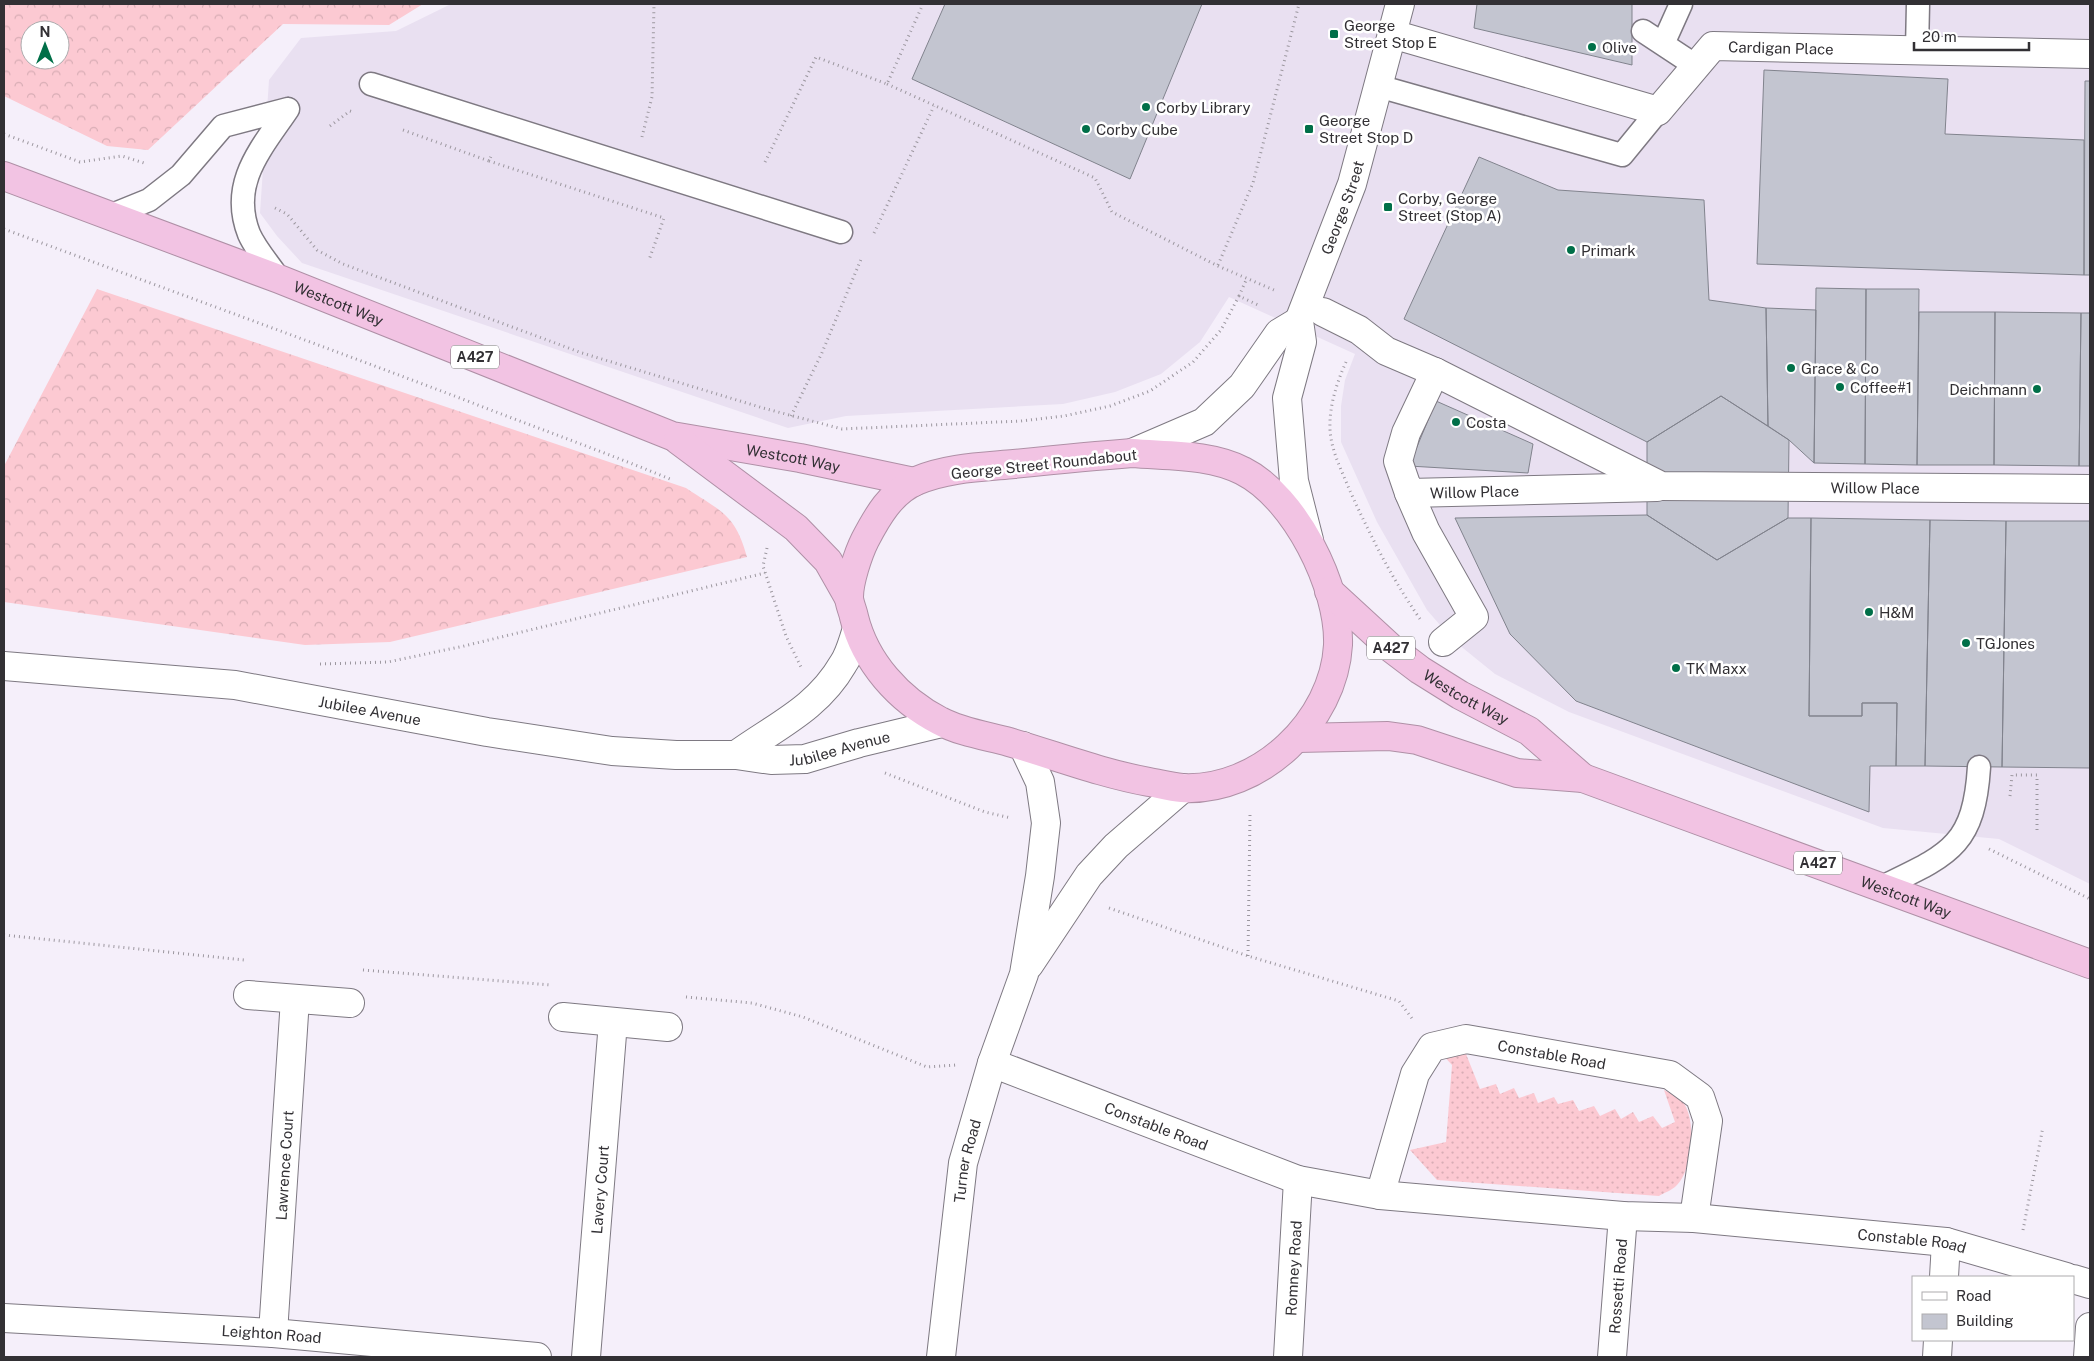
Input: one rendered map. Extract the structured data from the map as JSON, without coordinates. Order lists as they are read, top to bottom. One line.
{"streets":{"highway":["Westcott Way","A427","George Street Roundabout"],"street":["Cardigan Place","George Street","Willow Place","Jubilee Avenue","Constable Road","Turner Road","Lawrence Court","Lavery Court","Romney Road","Rossetti Road","Leighton Road"]},"crossings":[["George Street","George Street Roundabout"],["George Street","Willow Place"],["Westcott Way","George Street Roundabout"],["George Street Roundabout","Jubilee Avenue"],["George Street Roundabout","Turner Road"],["Constable Road","Turner Road"],["Constable Road","Romney Road"],["Constable Road","Rossetti Road"],["Lawrence Court","Leighton Road"]],"places":{"transit":["George Street Stop E","George Street Stop D","Corby, George Street (Stop A)"],"other":["Olive","Corby Library","Corby Cube","Primark","Grace & Co","Coffee#1","Deichmann","Costa","H&M","TGJones","TK Maxx"]},"legend":["Road","Building"],"scale_bar":"20 m","north":"top"}
